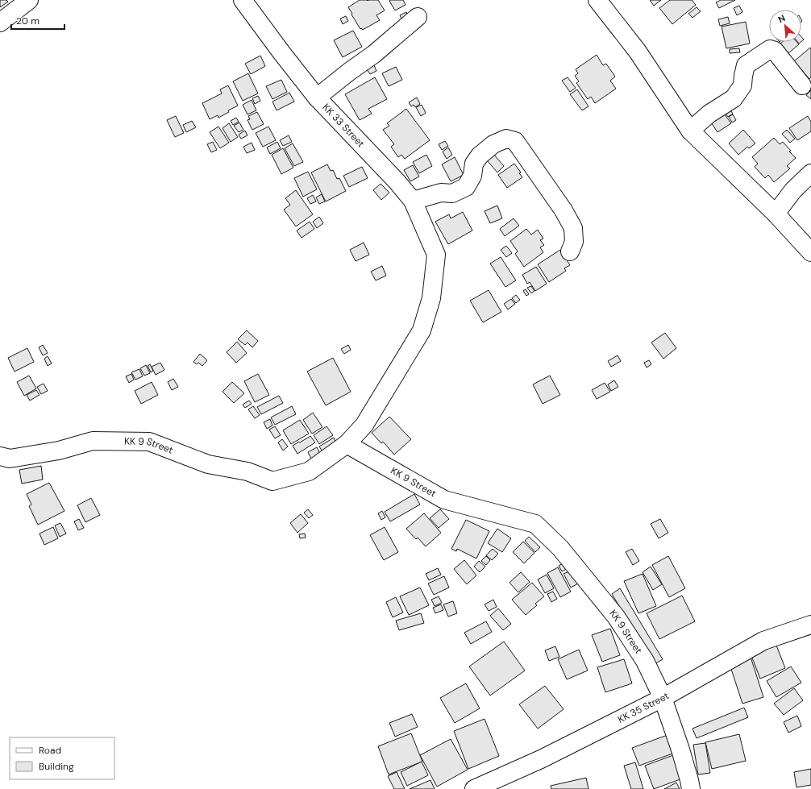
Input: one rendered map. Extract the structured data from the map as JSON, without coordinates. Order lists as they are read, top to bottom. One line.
{"streets":{"street":["KK 33 Street","KK 9 Street","KK 35 Street"]},"crossings":[["KK 33 Street","KK 9 Street"],["KK 9 Street","KK 35 Street"]],"legend":["Road","Building"],"scale_bar":"20 m","north":"top left"}
